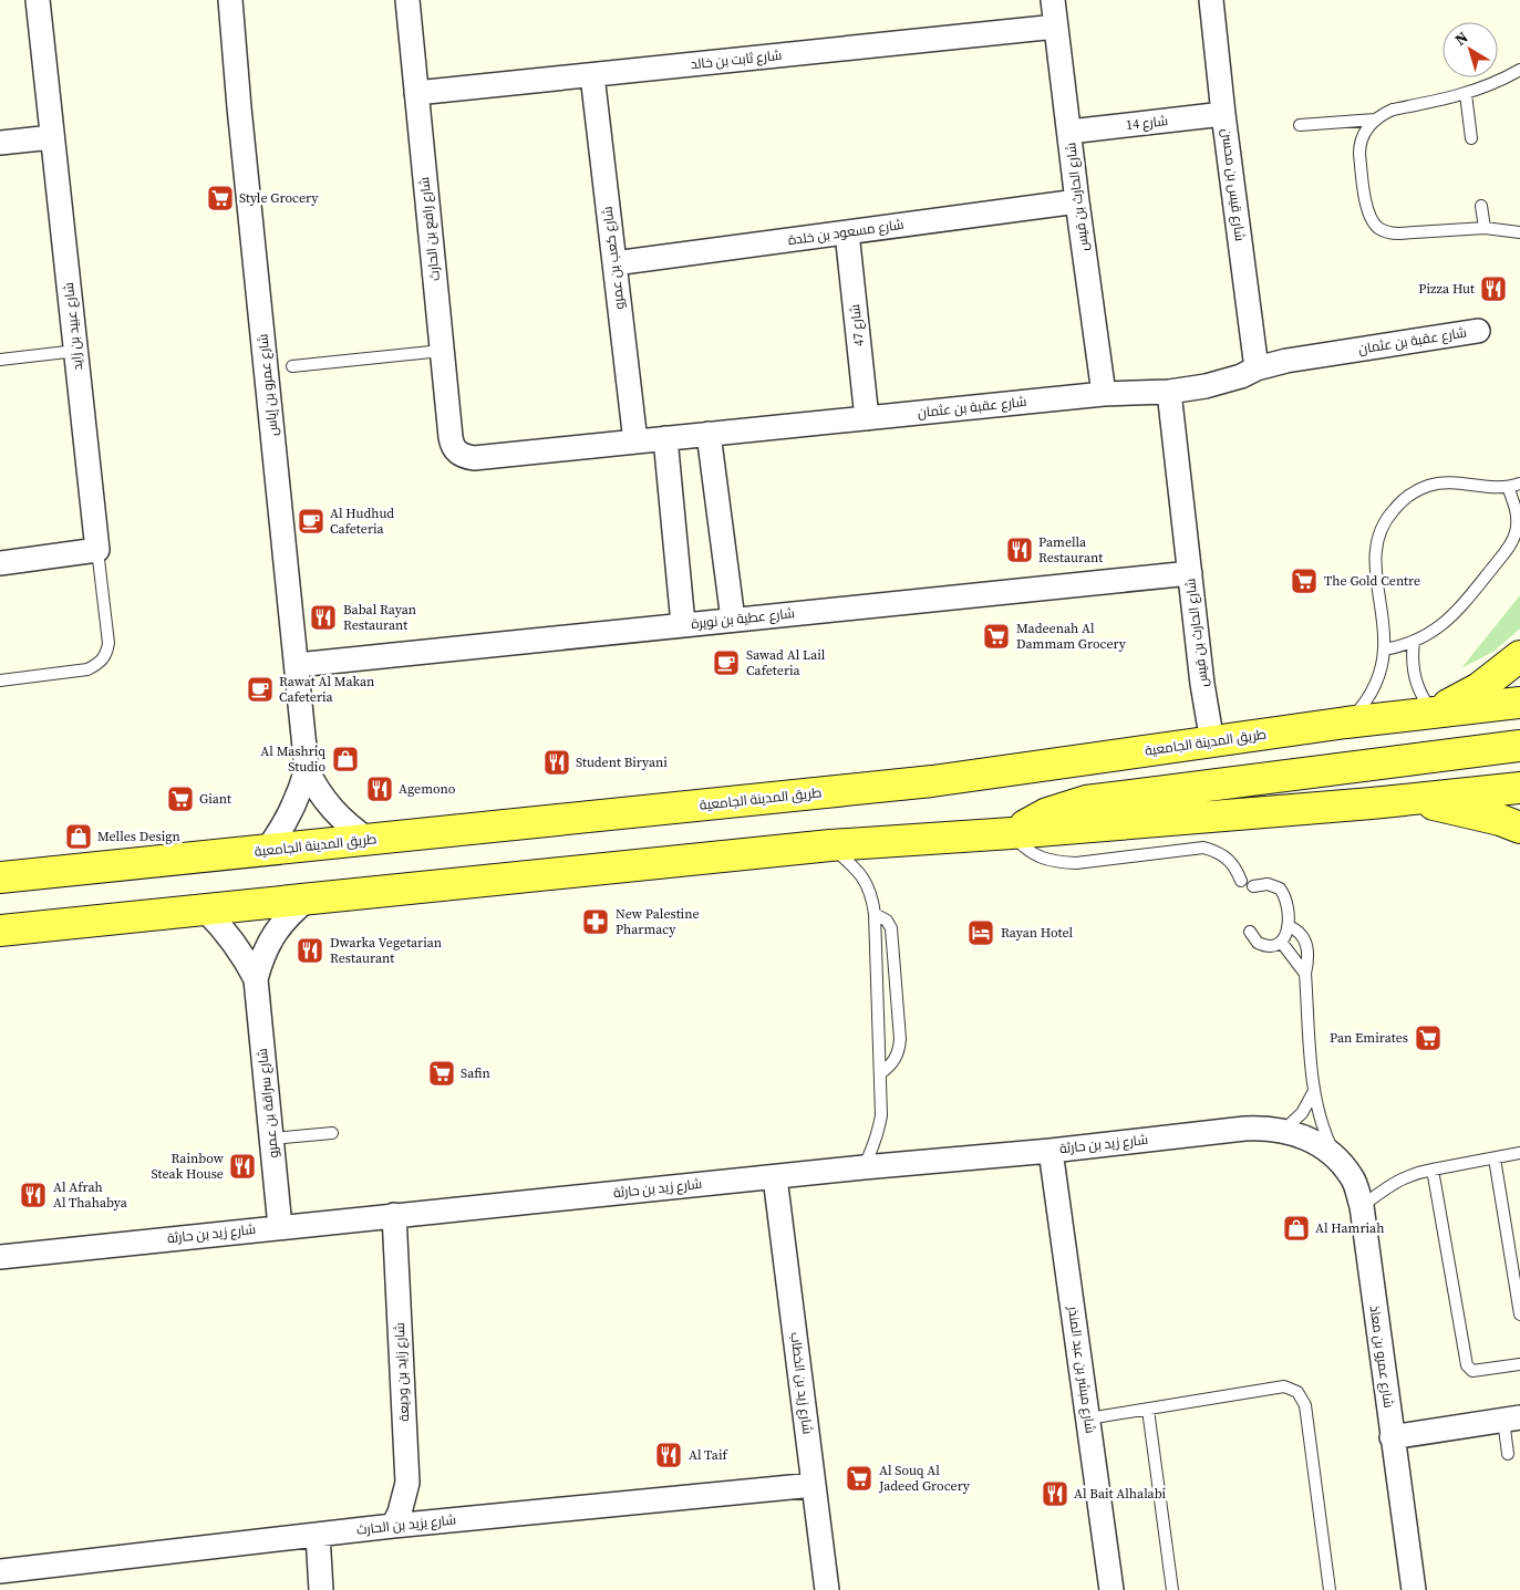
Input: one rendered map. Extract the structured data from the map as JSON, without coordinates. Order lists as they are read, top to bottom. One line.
{"streets":{"main road":["طريق المدينة الجامعية"],"street":["شارع ثابت بن خالد","شارع 14","شارع قيس بن محسن","شارع الحارث بن قيس","شارع رافع بن الحارث","شارع مسعود بن خلدة","شارع كعب بن عمرو","شارع 47","شارع عبيد بن زايد","شارع عقبة بن عثمان","شارع عمرو بن إياس","شارع عطية بن نويرة","شارع سراقة بن عمرو","شارع زيد بن حارثة","شارع عمرو بن معاذ","شارع مبشر بن عبد المنذر","شارع زايد بن وديعة","شارع زيد بن الخطاب","شارع يزيد بن الحارث"]},"crossings":[["شارع ثابت بن خالد","شارع الحارث بن قيس"],["شارع ثابت بن خالد","شارع رافع بن الحارث"],["شارع ثابت بن خالد","شارع كعب بن عمرو"],["شارع 14","شارع قيس بن محسن"],["شارع 14","شارع الحارث بن قيس"],["شارع قيس بن محسن","شارع عقبة بن عثمان"],["شارع الحارث بن قيس","شارع مسعود بن خلدة"],["شارع الحارث بن قيس","شارع عقبة بن عثمان"],["شارع الحارث بن قيس","شارع عطية بن نويرة"],["شارع الحارث بن قيس","طريق المدينة الجامعية"],["شارع رافع بن الحارث","شارع عقبة بن عثمان"],["شارع مسعود بن خلدة","شارع كعب بن عمرو"],["شارع مسعود بن خلدة","شارع 47"],["شارع كعب بن عمرو","شارع عقبة بن عثمان"],["شارع 47","شارع عقبة بن عثمان"],["شارع عمرو بن إياس","شارع عطية بن نويرة"],["شارع عمرو بن إياس","طريق المدينة الجامعية"],["شارع سراقة بن عمرو","شارع زيد بن حارثة"],["شارع زيد بن حارثة","شارع عمرو بن معاذ"],["شارع زيد بن حارثة","شارع مبشر بن عبد المنذر"],["شارع زيد بن حارثة","شارع زايد بن وديعة"],["شارع زيد بن حارثة","شارع زيد بن الخطاب"],["شارع زايد بن وديعة","شارع يزيد بن الحارث"],["شارع زيد بن الخطاب","شارع يزيد بن الحارث"]],"places":{"supermarket":["Style Grocery","The Gold Centre","Madeenah Al Dammam Grocery","Giant","Pan Emirates","Safin","Al Souq Al Jadeed Grocery"],"restaurant":["Pizza Hut","Pamella Restaurant","Babal Rayan Restaurant","Student Biryani","Agemono","Dwarka Vegetarian Restaurant","Rainbow Steak House","Al Afrah Al Thahabya","Al Taif","Al Bait Alhalabi"],"cafe":["Al Hudhud Cafeteria","Sawad Al Lail Cafeteria","Rawat Al Makan Cafeteria"],"shop":["Al Mashriq Studio","Melles Design","Al Hamriah"],"pharmacy":["New Palestine Pharmacy"],"hotel":["Rayan Hotel"]},"north":"top left"}
